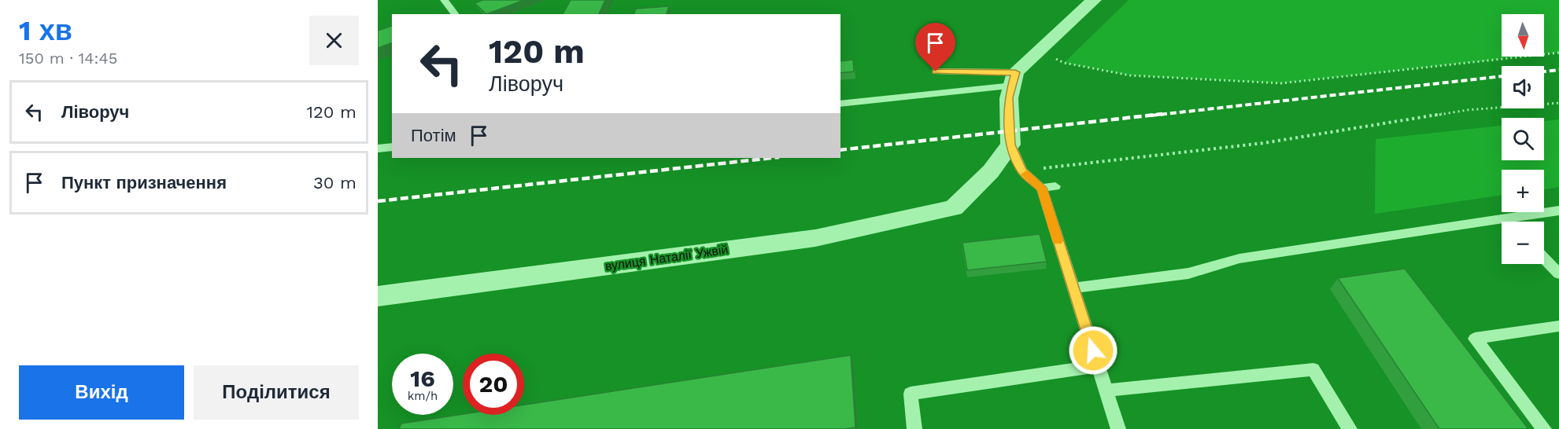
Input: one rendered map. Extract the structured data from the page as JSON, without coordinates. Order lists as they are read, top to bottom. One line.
{"streets":{"street":["вулиця Наталії Ужвій"]},"north":"bottom","page":{"heading":["1 хв","150 m · 14:45"],"map_buttons":["+","−"],"turn":["120 m","Ліворуч"],"list":[{"name":"Ліворуч","value":"120 m"},{"name":"Пункт призначення","value":"30 m"}],"then":"Потім","speed":"16 km/h","limit":"20","buttons":["Вихід","Поділитися"]}}
